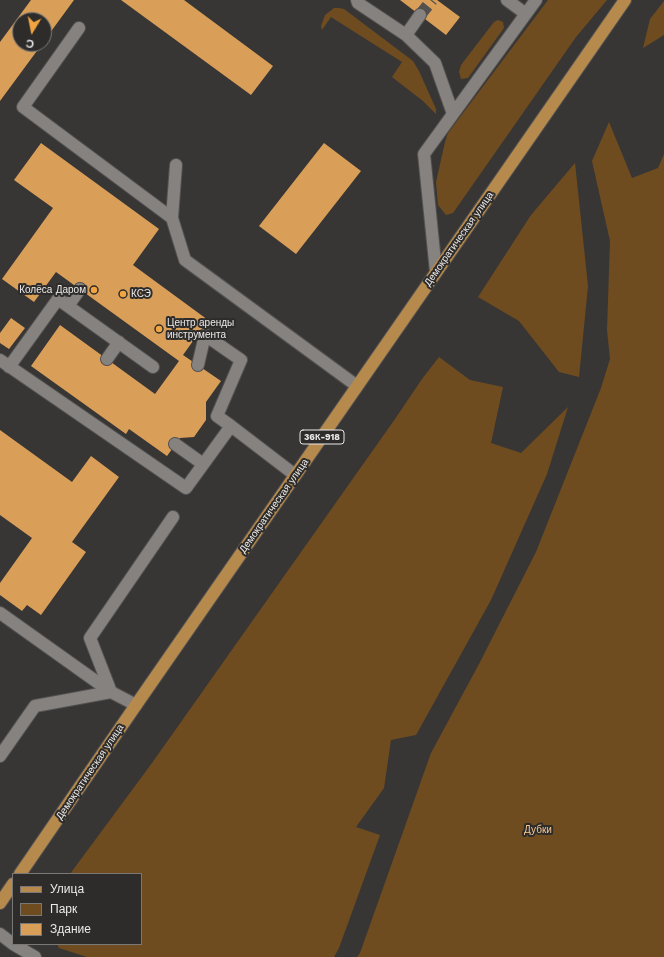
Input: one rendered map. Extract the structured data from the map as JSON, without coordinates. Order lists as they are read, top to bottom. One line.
{"streets":{"main road":["Демократическая улица","36К-918"]},"parks":["Дубки"],"places":["Колёса Даром","КСЭ","Центр аренды инструмента"],"legend":["Улица","Парк","Здание"],"north":"bottom"}
